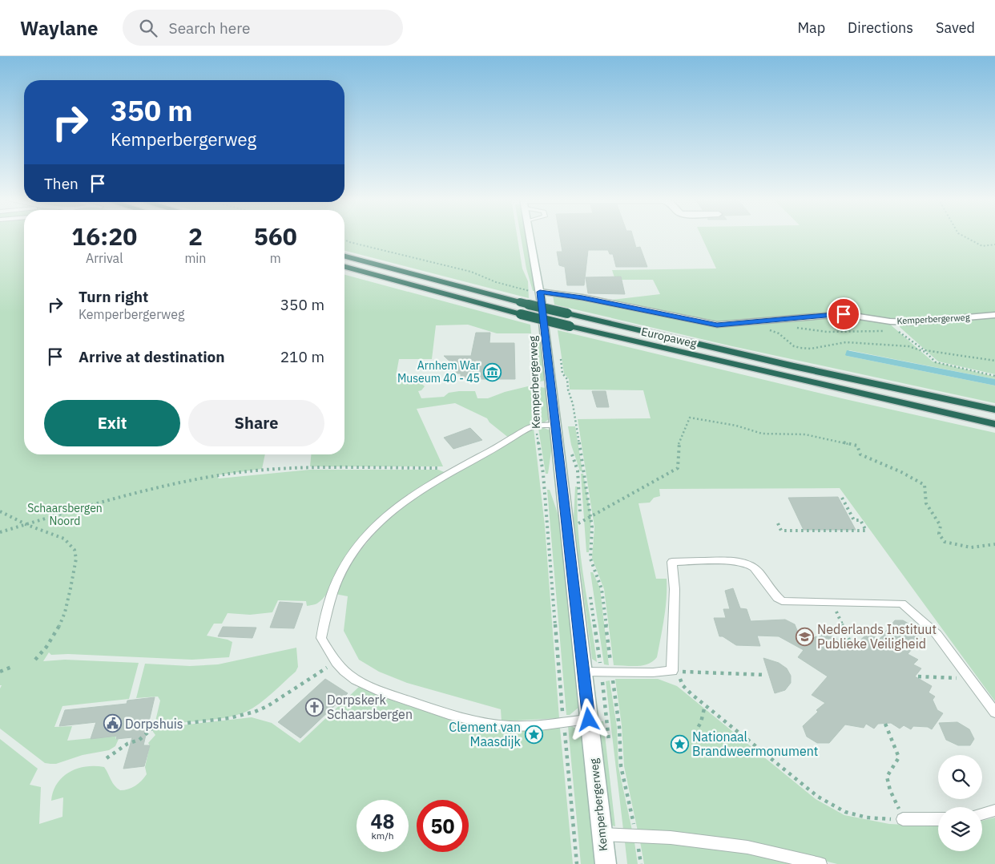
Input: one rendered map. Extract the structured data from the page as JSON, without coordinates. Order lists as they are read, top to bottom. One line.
{"streets":{"highway":["Europaweg"],"main road":["Kemperbergerweg"]},"parks":["Schaarsbergen Noord"],"places":{"museum":["Arnhem War Museum 40 - 45"],"school or university":["Nederlands Instituut Publieke Veiligheid"],"church":["Dorpskerk Schaarsbergen"],"public building":["Dorpshuis"],"place":["Clement van Maasdijk","Nationaal Brandweermonument"]},"page":{"header":"Waylane","search":"Search here","nav":["Map","Directions","Saved"],"turn":["350 m","Kemperbergerweg"],"then":"Then","eta":["16:20","Arrival","2","min","560","m"],"list":[{"name":"Turn right","note":"Kemperbergerweg","value":"350 m"},{"name":"Arrive at destination","value":"210 m"}],"buttons":["Exit","Share"],"speed":"48 km/h","limit":"50"}}
